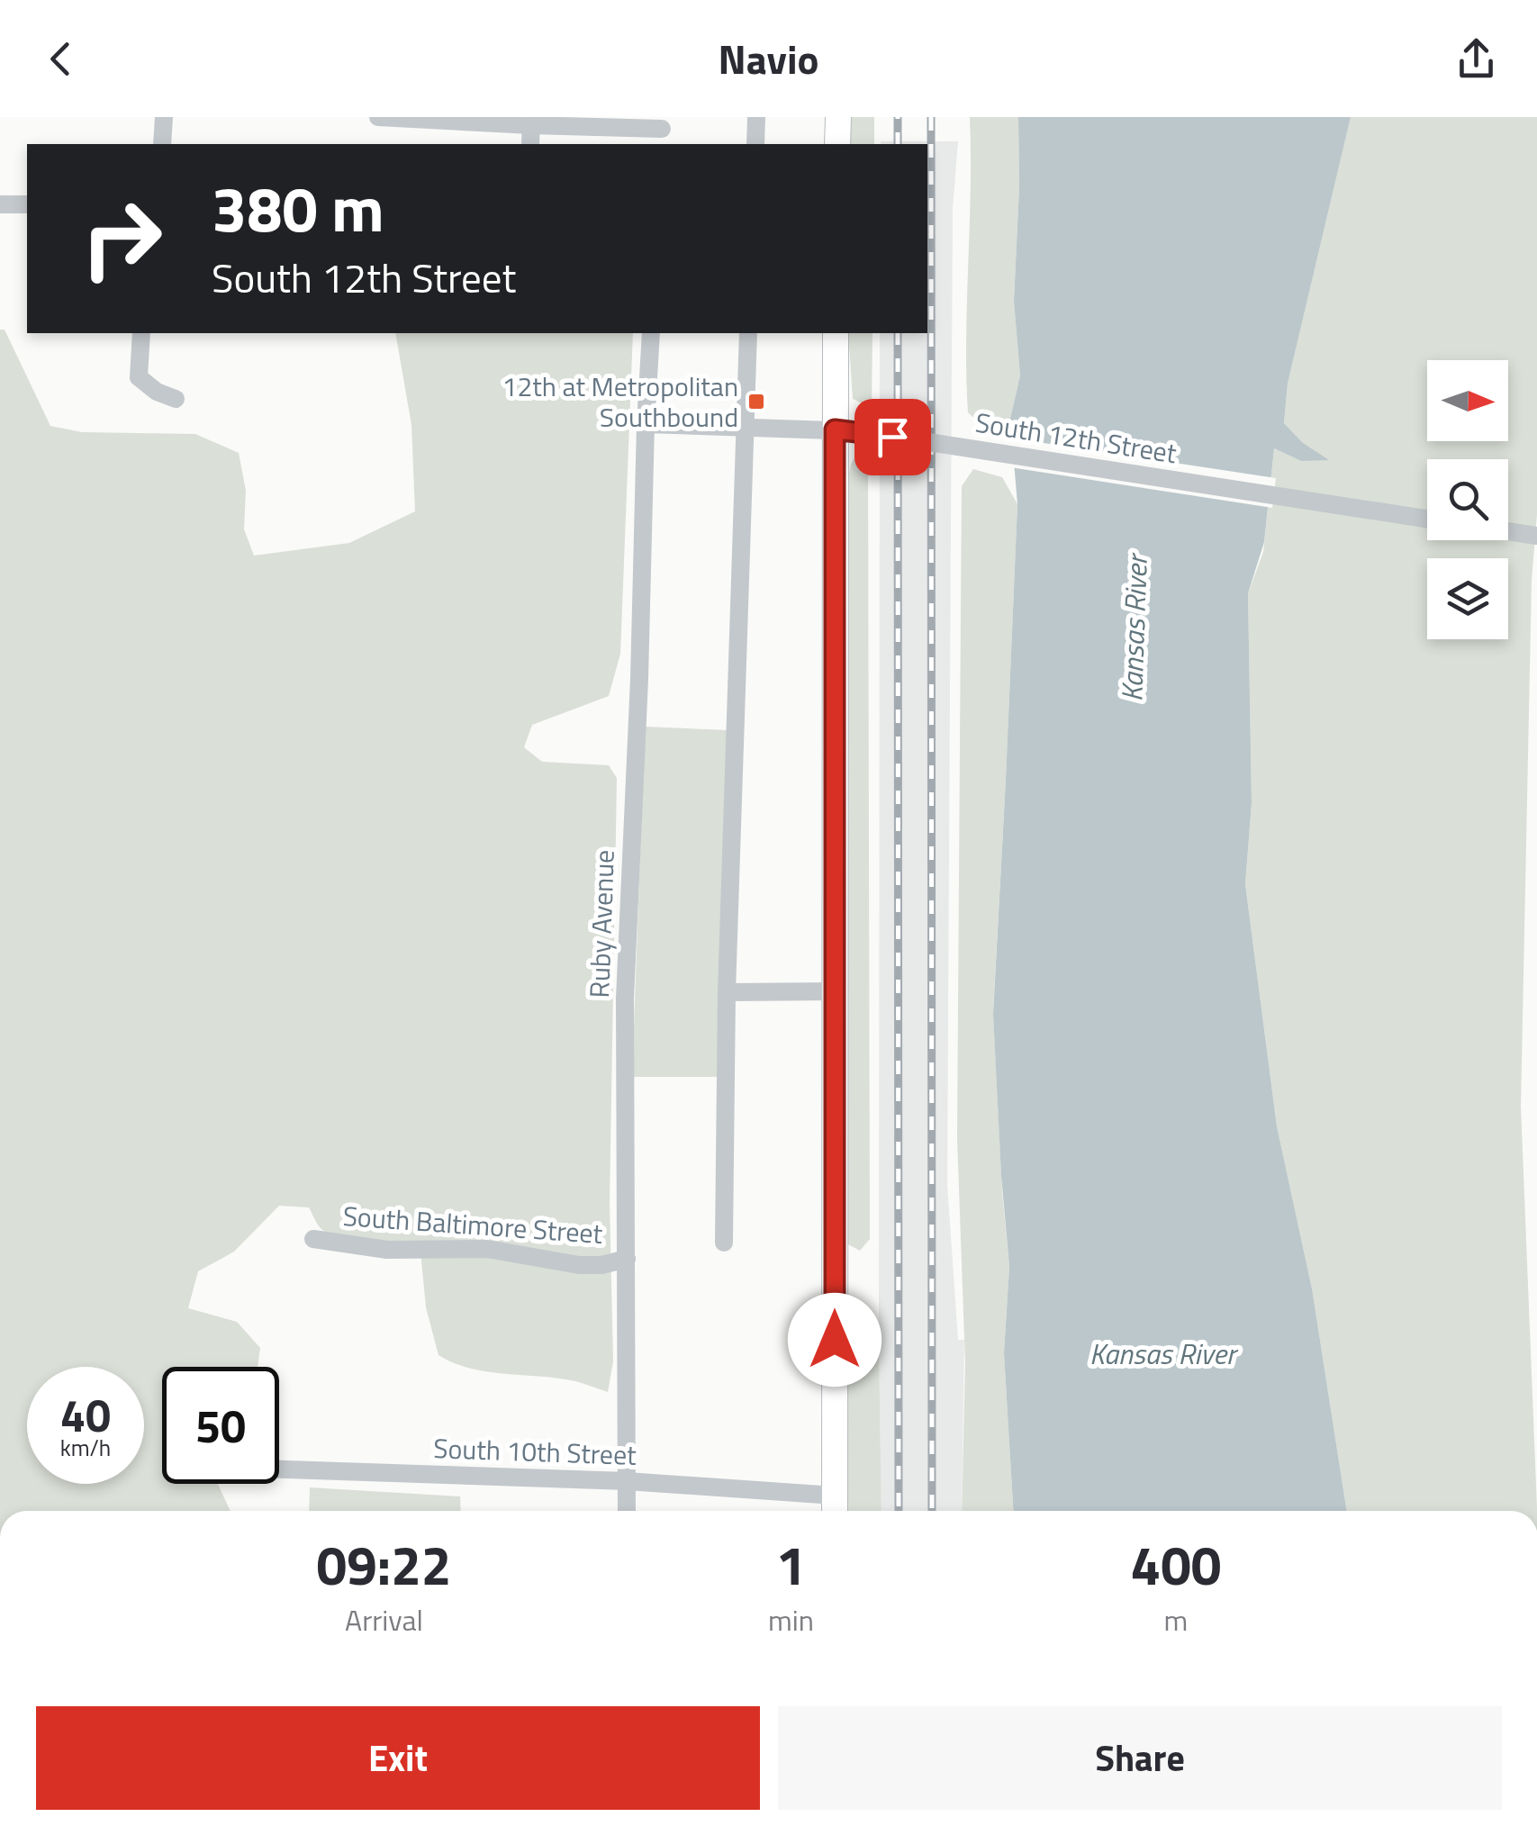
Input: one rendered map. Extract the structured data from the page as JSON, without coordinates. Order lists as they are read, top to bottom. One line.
{"streets":{"street":["South 12th Street","Ruby Avenue","South Baltimore Street","South 10th Street"]},"crossings":[["South 12th Street","Ruby Avenue"],["Ruby Avenue","South Baltimore Street"],["Ruby Avenue","South 10th Street"]],"water":["Kansas River"],"places":{"transit":["12th at Metropolitan Southbound"]},"north":"right","page":{"header":"Navio","turn":["380 m","South 12th Street"],"speed":"40 km/h","limit":"50","eta":["09:22","Arrival","1","min","400","m"],"buttons":["Exit","Share"]}}
